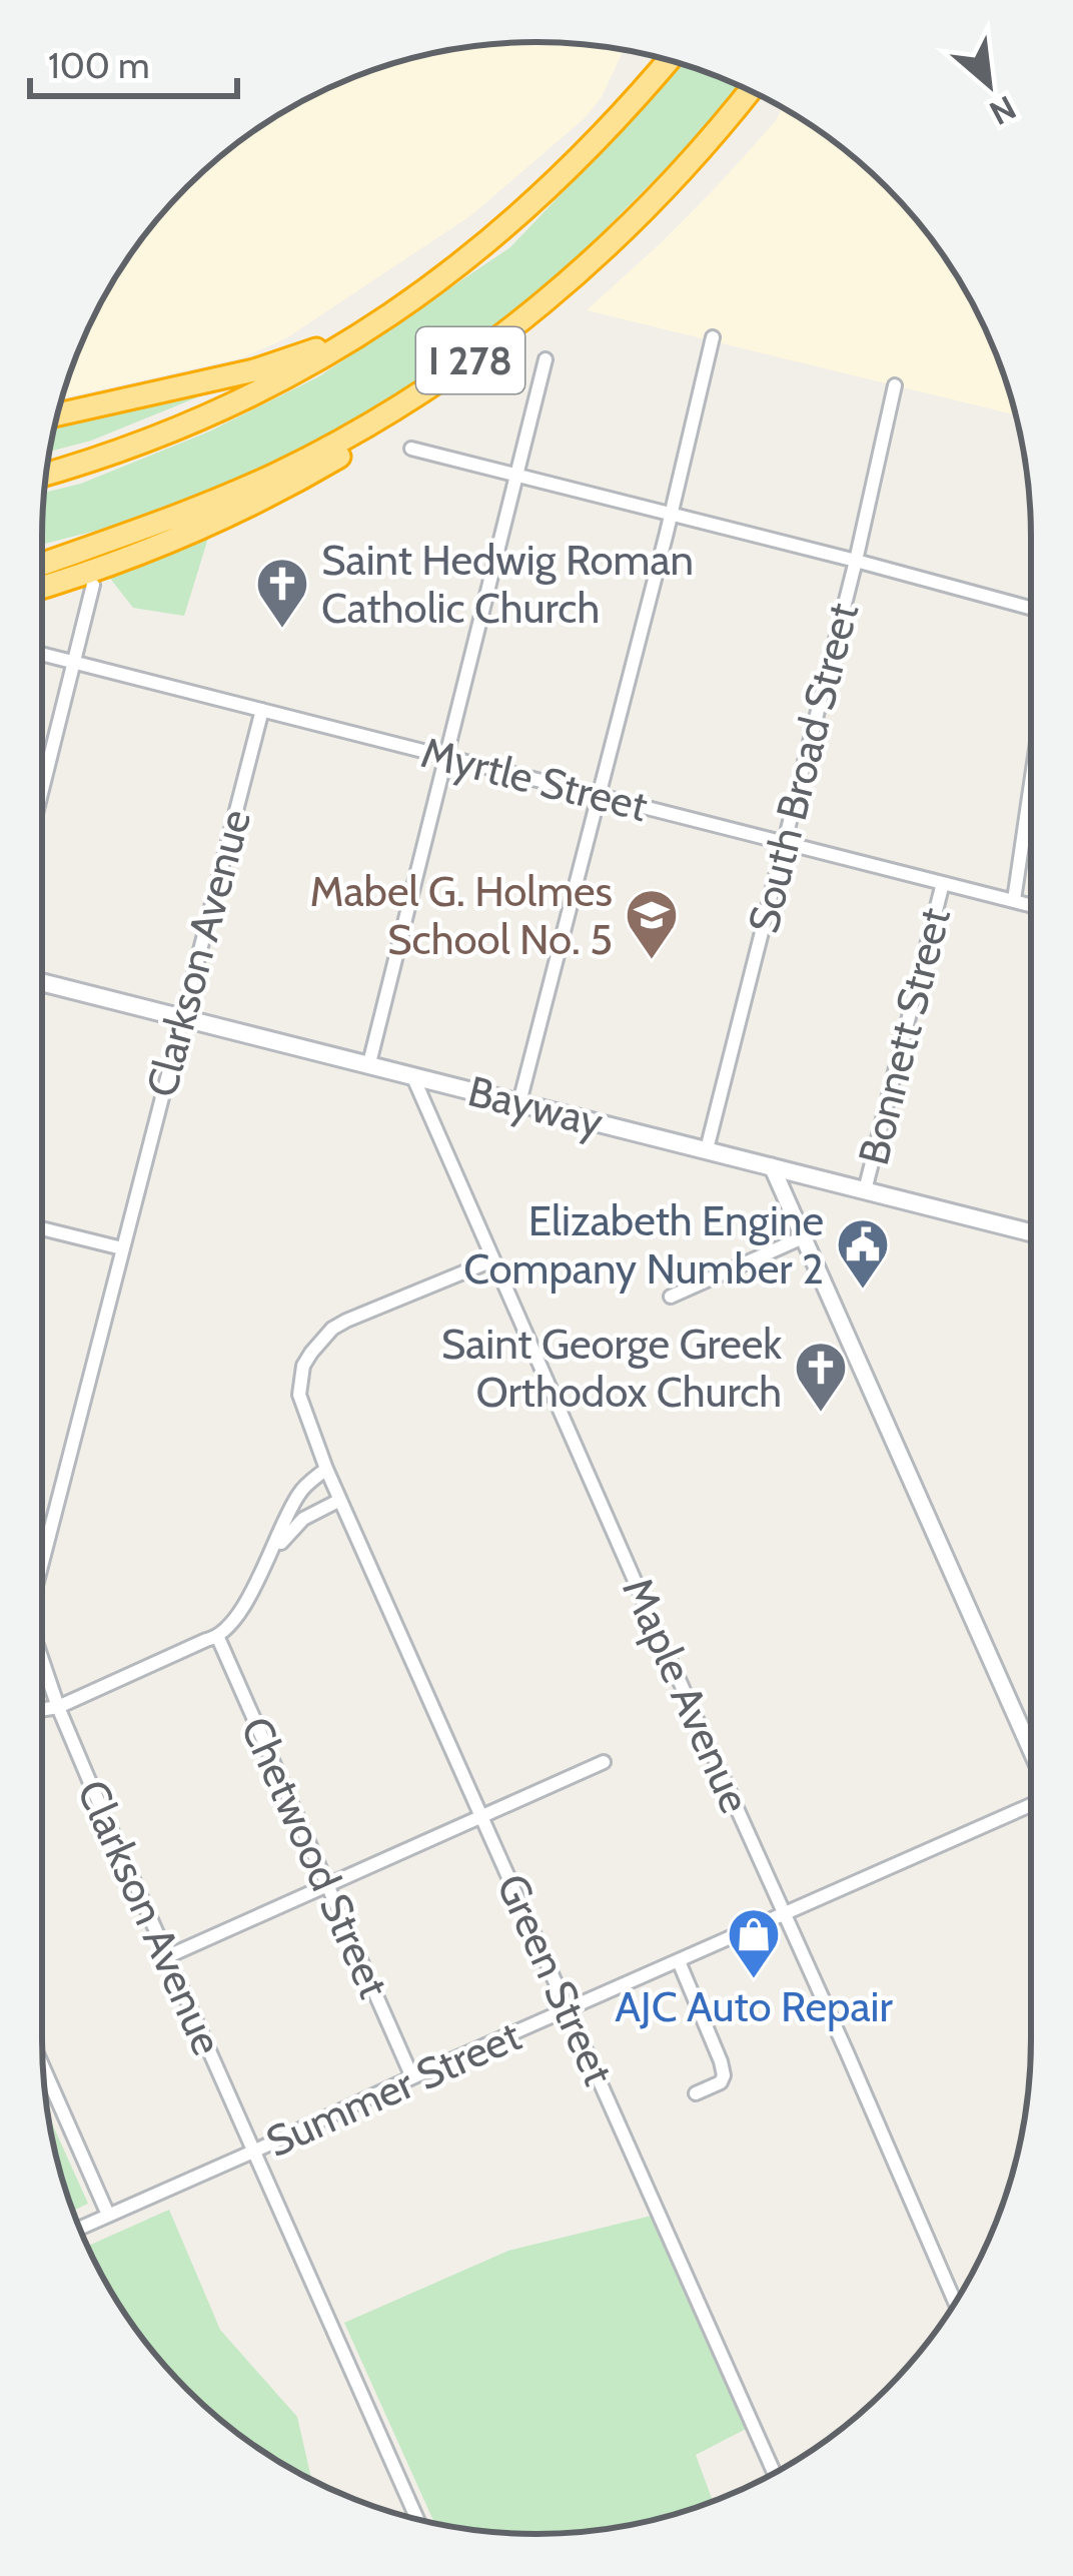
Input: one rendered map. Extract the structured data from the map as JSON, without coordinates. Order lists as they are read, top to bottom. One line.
{"streets":{"highway":["I 278"],"main road":["Bayway"],"street":["South Broad Street","Myrtle Street","Clarkson Avenue","Bonnett Street","Maple Avenue","Chetwood Street","Green Street","Summer Street"]},"crossings":[["South Broad Street","Myrtle Street"],["South Broad Street","Bayway"],["Myrtle Street","Clarkson Avenue"],["Myrtle Street","Bonnett Street"],["Clarkson Avenue","Bayway"],["Clarkson Avenue","Summer Street"],["Bonnett Street","Bayway"],["Bayway","Maple Avenue"],["Maple Avenue","Green Street"],["Maple Avenue","Summer Street"],["Chetwood Street","Summer Street"],["Green Street","Summer Street"]],"places":{"church":["Saint Hedwig Roman Catholic Church","Saint George Greek Orthodox Church"],"school or university":["Mabel G. Holmes School No. 5"],"public building":["Elizabeth Engine Company Number 2"],"shop":["AJC Auto Repair"]},"scale_bar":"100 m","north":"bottom right"}
